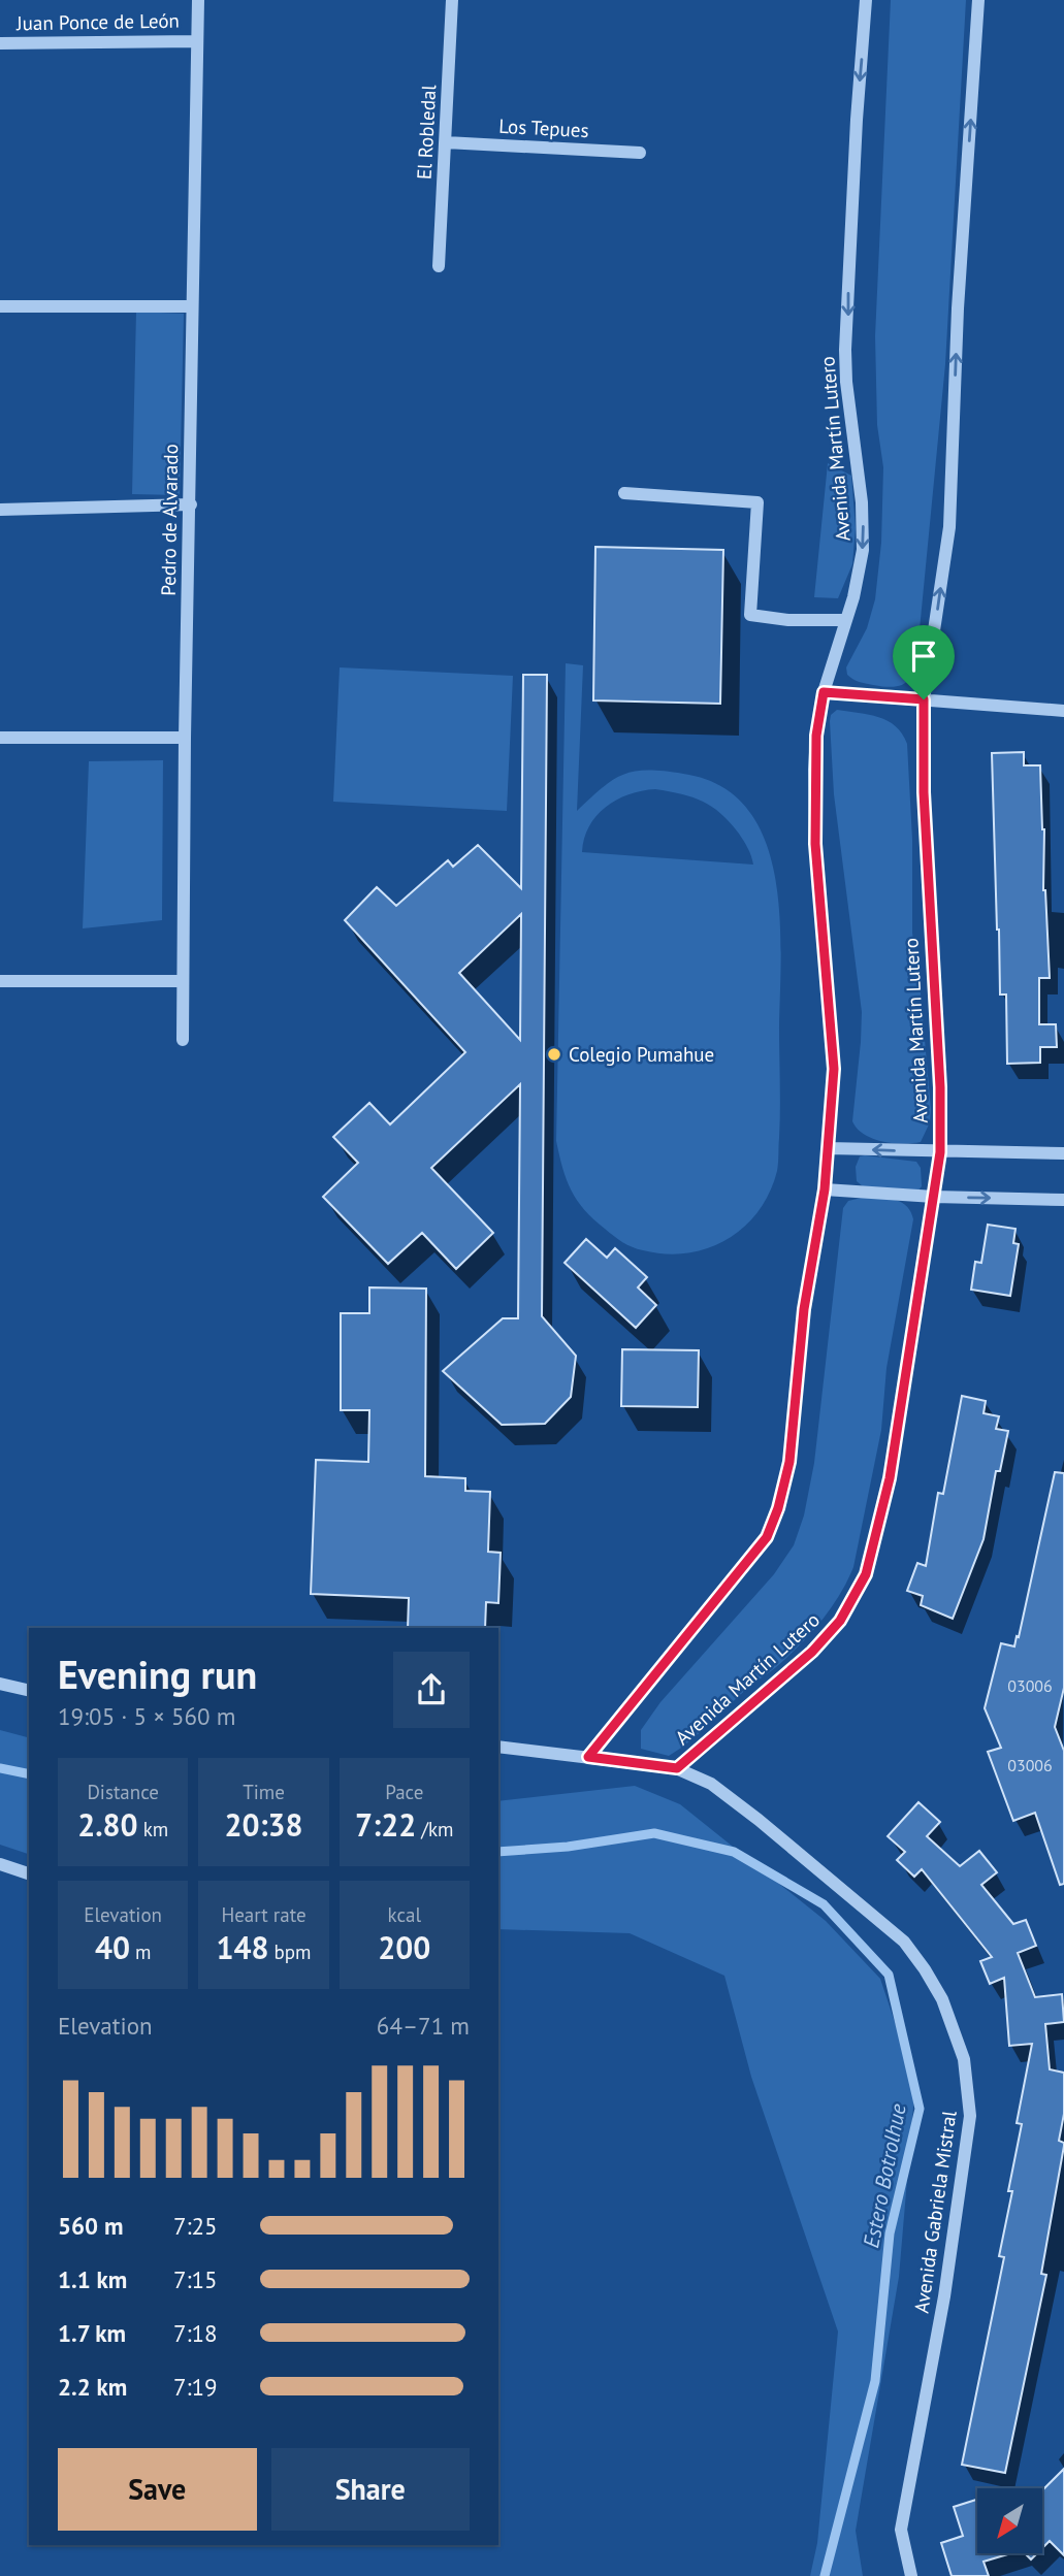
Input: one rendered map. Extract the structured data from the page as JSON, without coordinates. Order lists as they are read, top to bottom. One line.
{"streets":{"street":["Juan Ponce de León","Los Tepues","El Robledal","Avenida Martín Lutero","Pedro de Alvarado","Avenida Gabriela Mistral"]},"crossings":[["Juan Ponce de León","Pedro de Alvarado"],["Los Tepues","El Robledal"],["Avenida Martín Lutero","Avenida Gabriela Mistral"]],"water":["Estero Botrolhue"],"places":["Colegio Pumahue"],"house_numbers":["03006","03006"],"north":"bottom left","page":{"heading":["Evening run","19:05 · 5 × 560 m"],"stats":[["Distance","2.80 km"],["Time","20:38"],["Pace","7:22 /km"],["Elevation","40 m"],["Heart rate","148 bpm"],["kcal","200"]],"chart":["Elevation","64–71 m"],"list":[{"name":"560 m","note":"7:25"},{"name":"1.1 km","note":"7:15"},{"name":"1.7 km","note":"7:18"},{"name":"2.2 km","note":"7:19"}],"buttons":["Save","Share"]}}
